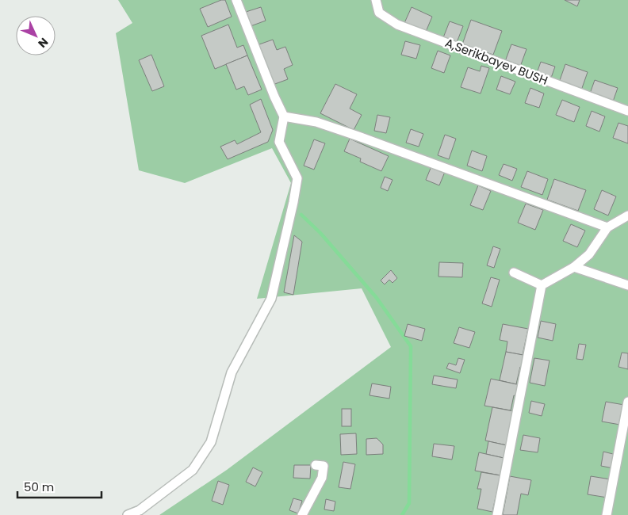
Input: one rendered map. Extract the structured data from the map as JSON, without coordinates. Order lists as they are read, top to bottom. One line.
{"streets":{"street":["A,Serikbayev BUSH"]},"scale_bar":"50 m","north":"bottom right"}
